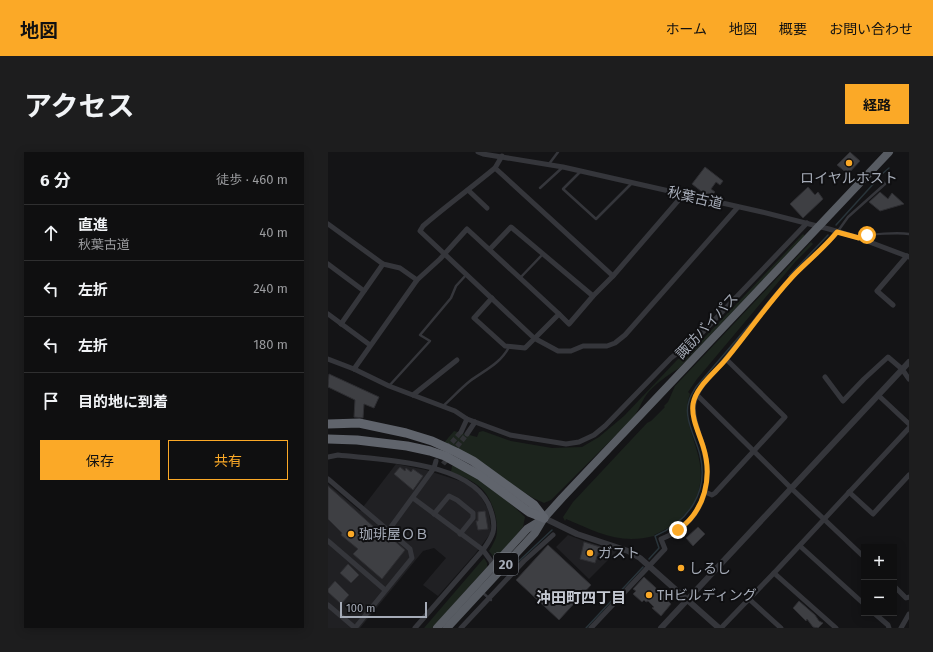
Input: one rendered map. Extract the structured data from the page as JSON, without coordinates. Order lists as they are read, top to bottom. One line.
{"streets":{"highway":["諏訪バイパス","20"],"street":["秋葉古道"]},"crossings":[["秋葉古道","諏訪バイパス"]],"districts":["沖田町四丁目"],"places":["ロイヤルホスト","珈琲屋ＯＢ","ガスト","しるし","THビルディング"],"scale_bar":"100 m","page":{"header":"地図","nav":["ホーム","地図","概要","お問い合わせ"],"title":"アクセス","buttons":["経路",["保存","共有"]],"heading":["6 分","徒歩 · 460 m"],"list":[["直進","秋葉古道","40 m"],["左折","240 m"],["左折","180 m"],"目的地に到着"],"map_buttons":["+","−"],"scale":"100 m"}}
